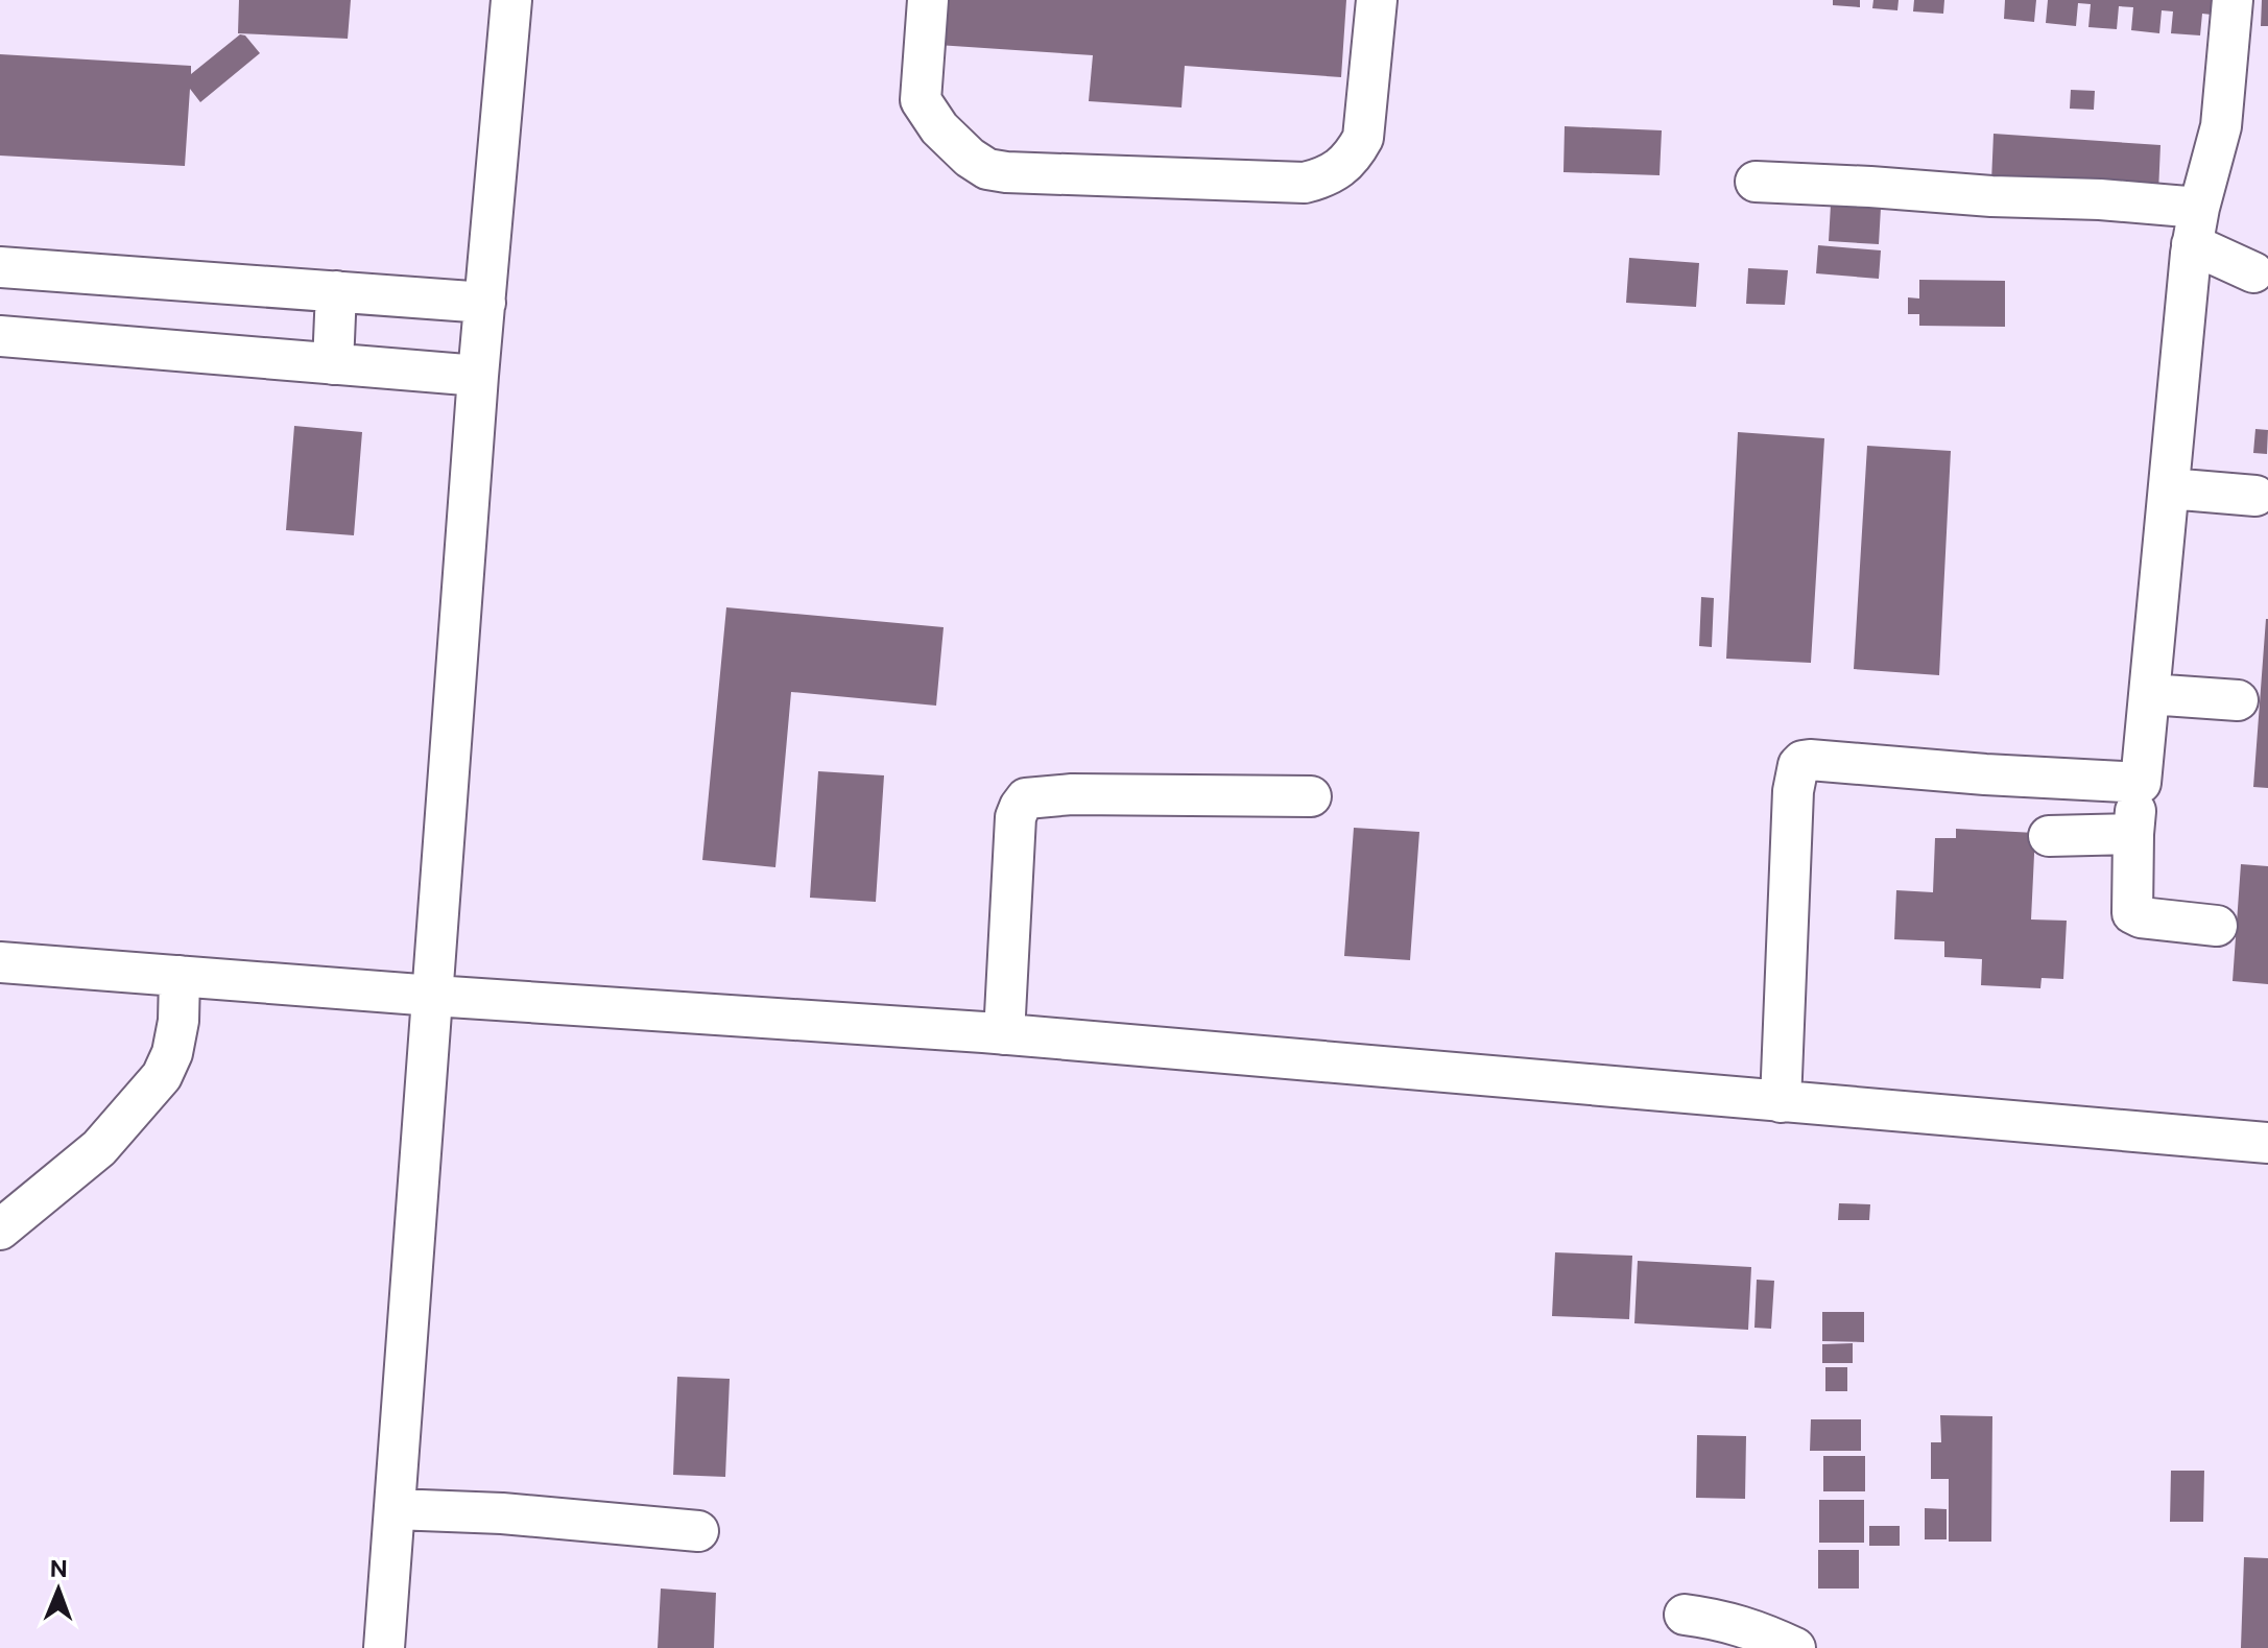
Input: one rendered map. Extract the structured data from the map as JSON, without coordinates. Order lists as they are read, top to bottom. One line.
{"north":"top"}
